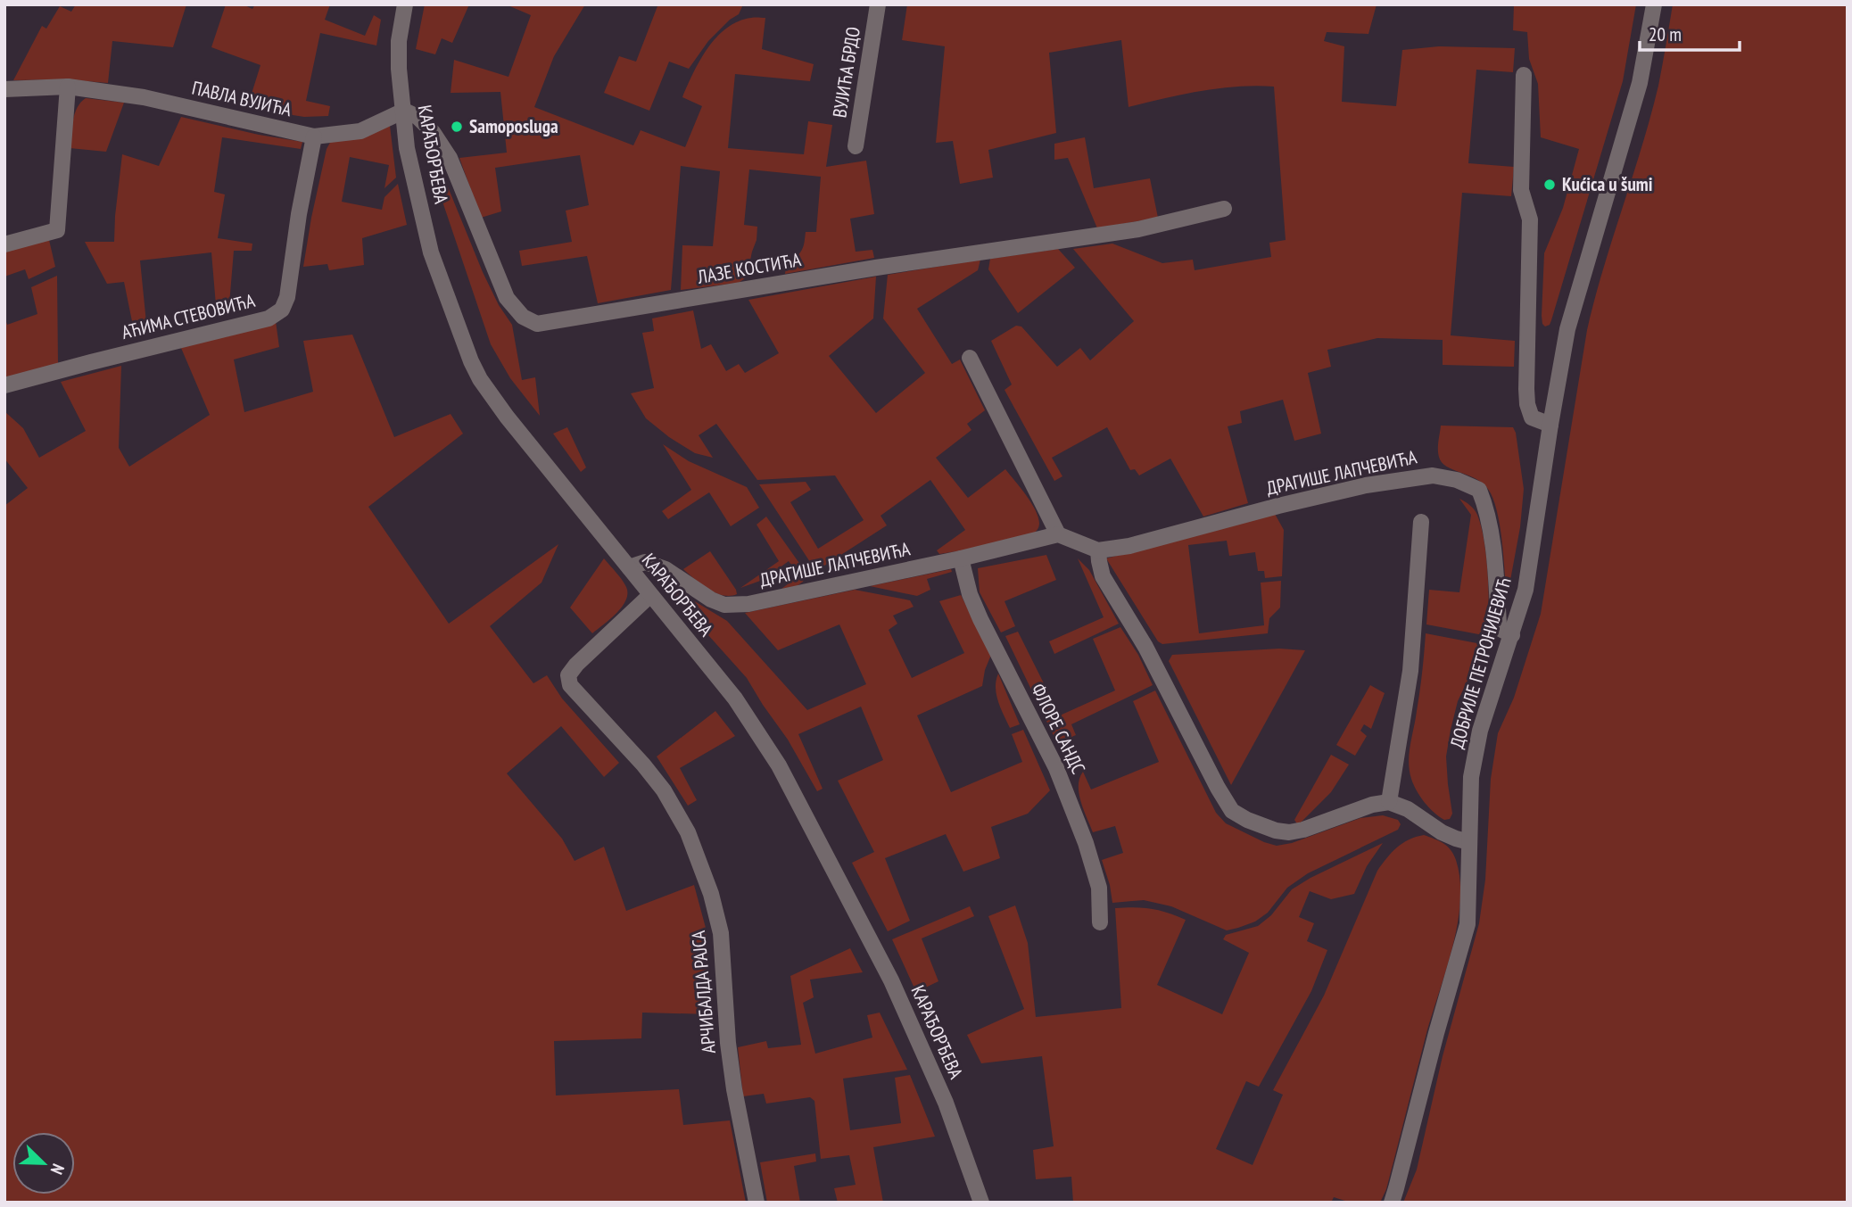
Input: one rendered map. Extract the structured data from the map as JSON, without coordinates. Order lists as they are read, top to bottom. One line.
{"streets":{"street":["ВУЈИЋА БРДО","ПАВЛА ВУЈИЋА","КАРАЂОРЂЕВА","ЛАЗЕ КОСТИЋА","АЋИМА СТЕВОВИЋА","ДРАГИШЕ ЛАПЧЕВИЋА","ДОБРИЛЕ ПЕТРОНИЈЕВИЋ","ФЛОРЕ САНДС","АРЧИБАЛДА РАЈСА"]},"crossings":[["ПАВЛА ВУЈИЋА","КАРАЂОРЂЕВА"],["ПАВЛА ВУЈИЋА","ЛАЗЕ КОСТИЋА"],["ПАВЛА ВУЈИЋА","АЋИМА СТЕВОВИЋА"],["КАРАЂОРЂЕВА","ЛАЗЕ КОСТИЋА"],["КАРАЂОРЂЕВА","ДРАГИШЕ ЛАПЧЕВИЋА"],["КАРАЂОРЂЕВА","АРЧИБАЛДА РАЈСА"],["ДРАГИШЕ ЛАПЧЕВИЋА","ДОБРИЛЕ ПЕТРОНИЈЕВИЋ"],["ДРАГИШЕ ЛАПЧЕВИЋА","ФЛОРЕ САНДС"]],"places":["Samoposluga","Kućica u šumi"],"scale_bar":"20 m","north":"bottom right"}
